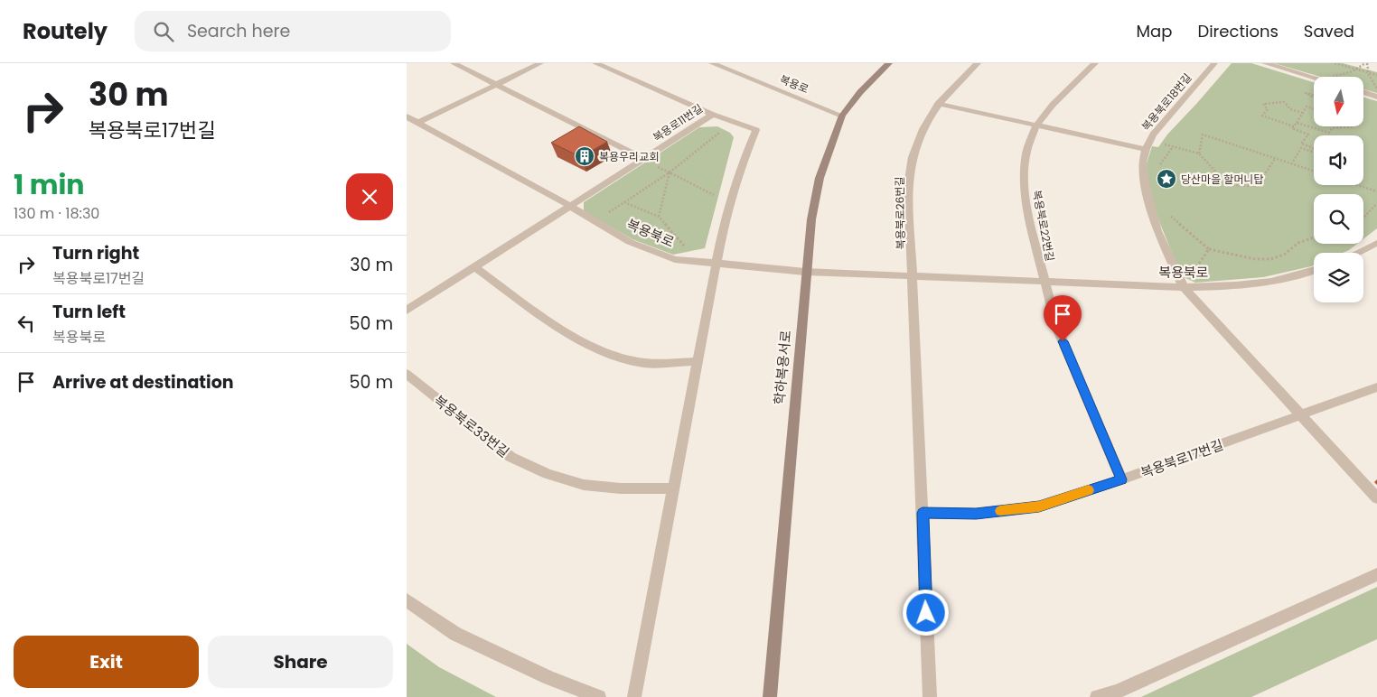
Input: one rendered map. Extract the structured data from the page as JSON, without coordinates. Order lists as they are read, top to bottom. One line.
{"streets":{"street":["복용로","복용북로18번길","복용로11번길","복용북로26번길","복용북로22번길","복용북로","학하복용서로","복용북로33번길","복용북로17번길"]},"crossings":[["복용로","학하복용서로"],["복용북로18번길","복용북로"],["복용북로26번길","복용북로"],["복용북로22번길","복용북로"],["복용북로","학하복용서로"]],"places":{"building":["복용우리교회"],"place":["당산마을 할머니탑"]},"north":"bottom","page":{"header":"Routely","search":"Search here","nav":["Map","Directions","Saved"],"turn":["30 m","복용북로17번길"],"heading":["1 min","130 m · 18:30"],"list":[{"name":"Turn right","note":"복용북로17번길","value":"30 m"},{"name":"Turn left","note":"복용북로","value":"50 m"},{"name":"Arrive at destination","value":"50 m"}],"buttons":["Exit","Share"]}}
